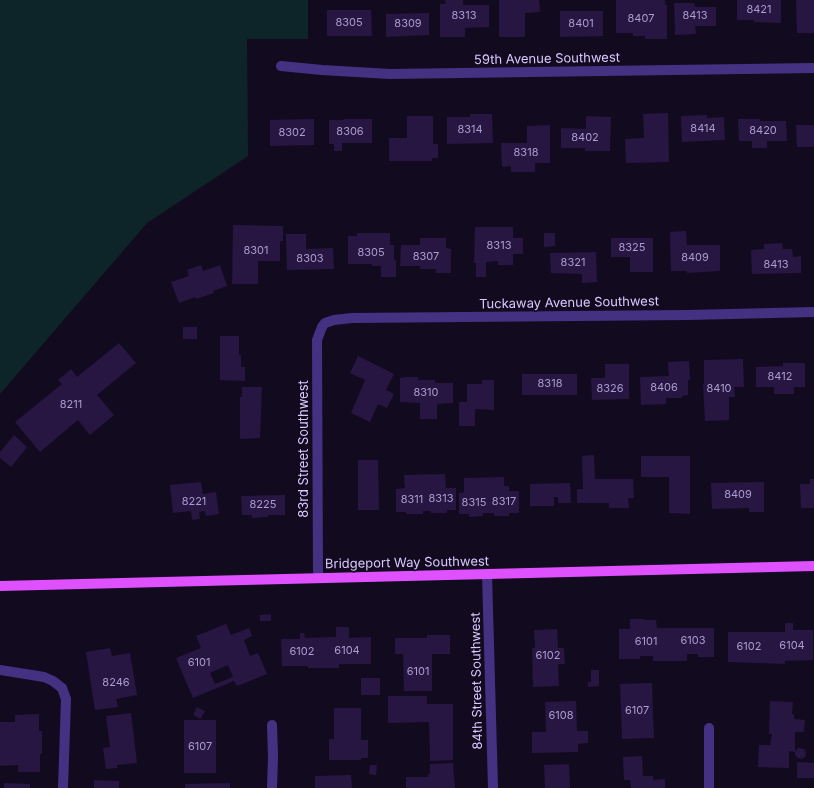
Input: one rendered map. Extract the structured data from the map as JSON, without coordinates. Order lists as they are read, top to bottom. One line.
{"streets":{"main road":["Bridgeport Way Southwest"],"street":["59th Avenue Southwest","Tuckaway Avenue Southwest","83rd Street Southwest","84th Street Southwest"]},"crossings":[["Tuckaway Avenue Southwest","83rd Street Southwest"],["83rd Street Southwest","Bridgeport Way Southwest"],["Bridgeport Way Southwest","84th Street Southwest"]],"house_numbers":["8421","8313","8413","8407","8305","8309","8401","8414","8314","8420","8306","8302","8402","8318","8313","8325","8301","8305","8307","8409","8303","8321","8413","8412","8318","8406","8326","8410","8310","8211","8409","8313","8311","8221","8317","8315","8225","6103","6101","6104","6102","6104","6102","6102","6101","6101","8246","6107","6108","6107"]}
